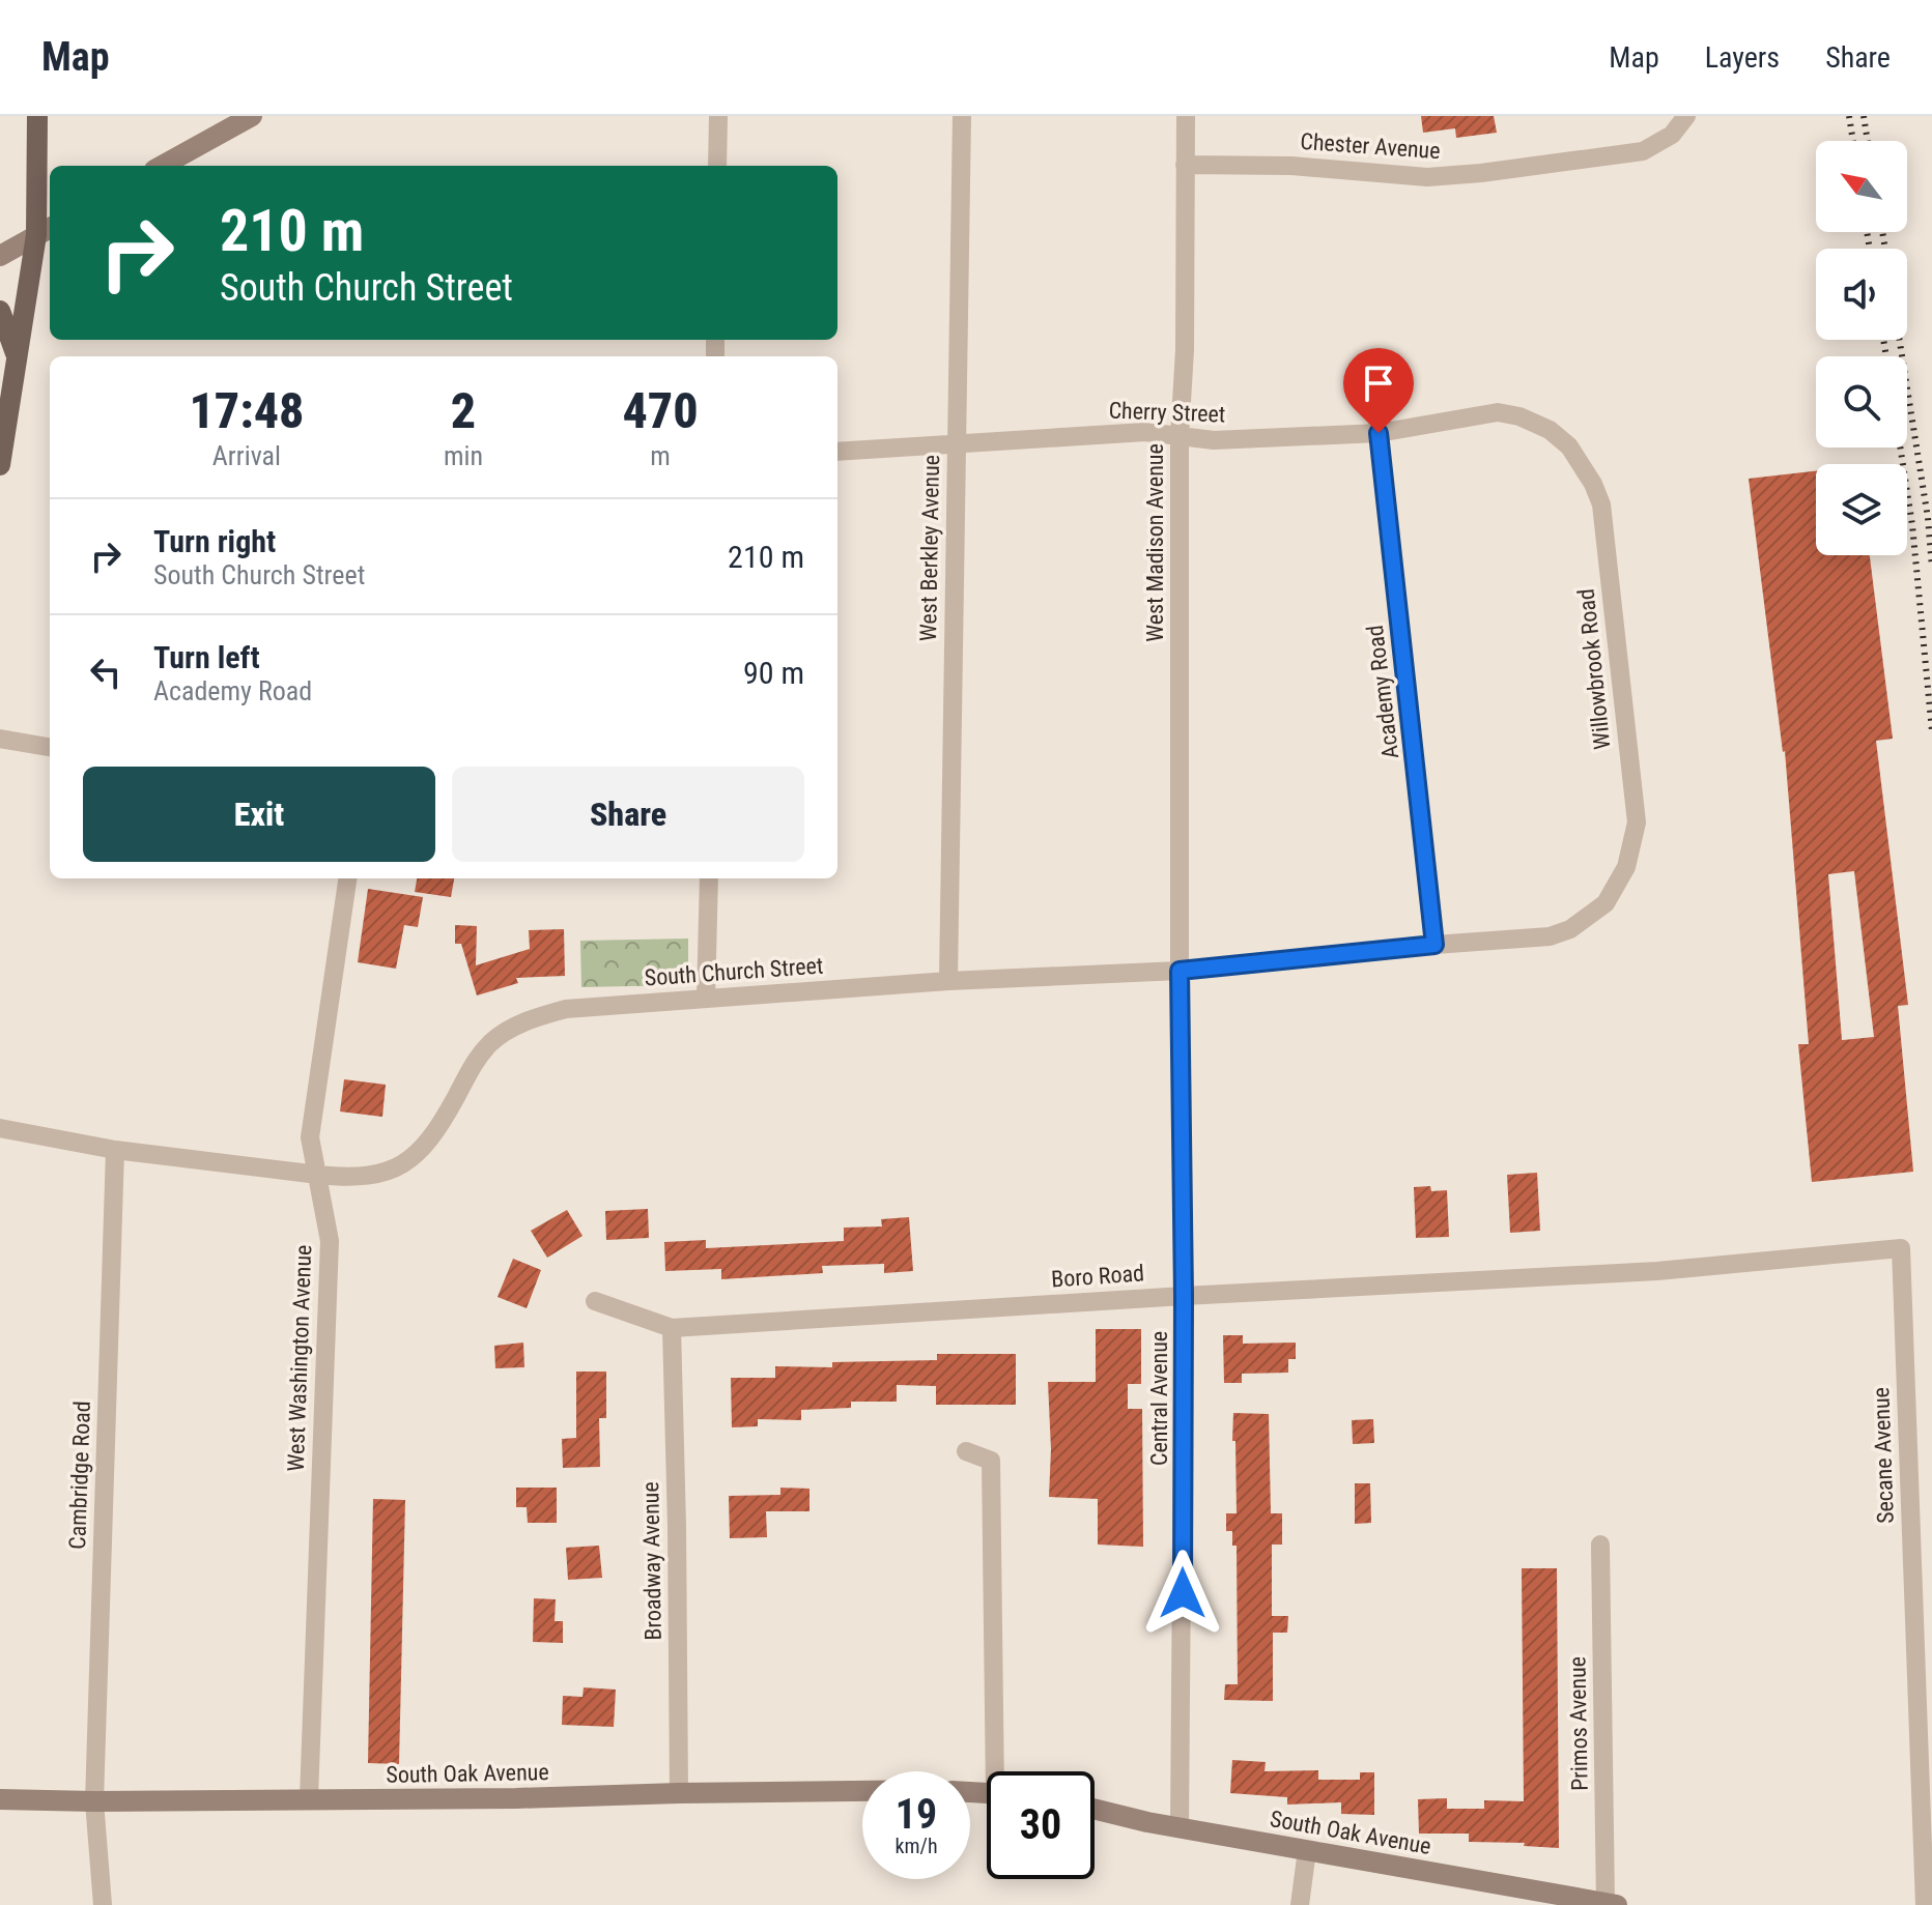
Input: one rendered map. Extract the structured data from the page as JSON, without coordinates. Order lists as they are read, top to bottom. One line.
{"streets":{"main road":["South Oak Avenue"],"street":["Chester Avenue","Cherry Street","West Madison Avenue","West Berkley Avenue","Willowbrook Road","Academy Road","South Church Street","Boro Road","West Washington Avenue","Central Avenue","Secane Avenue","Cambridge Road","Broadway Avenue","Primos Avenue"]},"crossings":[["Chester Avenue","West Madison Avenue"],["Cherry Street","West Madison Avenue"],["Cherry Street","West Berkley Avenue"],["Cherry Street","Willowbrook Road"],["Cherry Street","Academy Road"],["West Madison Avenue","South Church Street"],["West Madison Avenue","Central Avenue"],["West Berkley Avenue","South Church Street"],["Willowbrook Road","South Church Street"],["Academy Road","South Church Street"],["South Church Street","West Washington Avenue"],["South Church Street","Central Avenue"],["South Church Street","Cambridge Road"],["Boro Road","Central Avenue"],["Boro Road","Secane Avenue"],["Boro Road","Broadway Avenue"],["West Washington Avenue","South Oak Avenue"],["Central Avenue","South Oak Avenue"],["Cambridge Road","South Oak Avenue"],["Broadway Avenue","South Oak Avenue"],["Primos Avenue","South Oak Avenue"]],"north":"top left","page":{"header":"Map","nav":["Map","Layers","Share"],"turn":["210 m","South Church Street"],"eta":["17:48","Arrival","2","min","470","m"],"list":[{"name":"Turn right","note":"South Church Street","value":"210 m"},{"name":"Turn left","note":"Academy Road","value":"90 m"}],"buttons":["Exit","Share"],"speed":"19 km/h","limit":"30"}}
